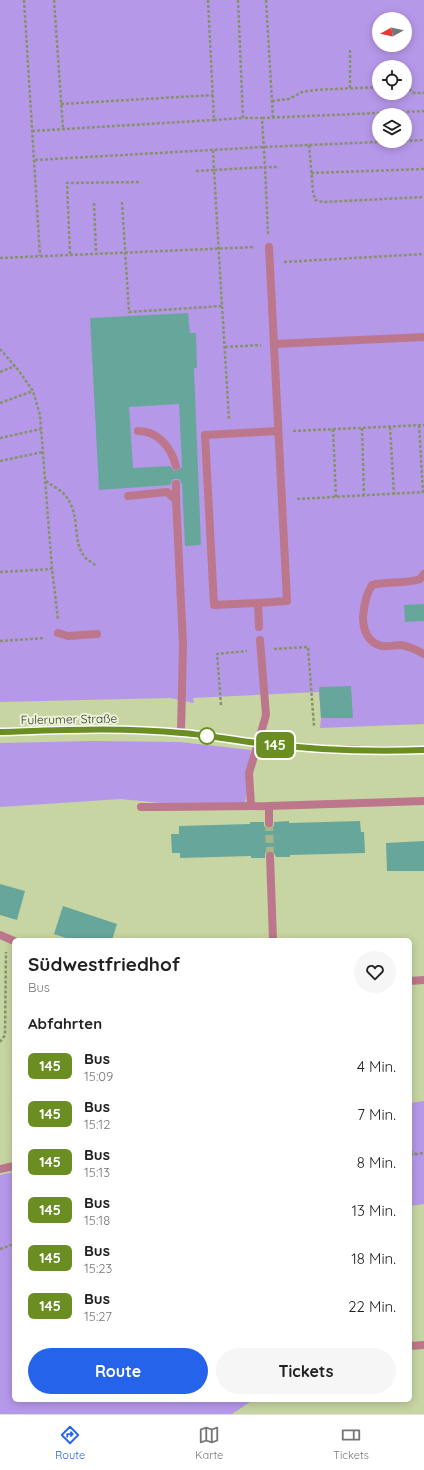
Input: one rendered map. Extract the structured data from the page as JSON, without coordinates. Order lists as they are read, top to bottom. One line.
{"streets":{"main road":["Fulerumer Straße"]},"lines":["bus line 145"],"north":"left","page":{"on_map":"145","heading":[["Südwestfriedhof","Bus"],"Abfahrten"],"list":[{"mark":"145","name":"Bus","note":"15:09","value":"4 Min."},{"mark":"145","name":"Bus","note":"15:12","value":"7 Min."},{"mark":"145","name":"Bus","note":"15:13","value":"8 Min."},{"mark":"145","name":"Bus","note":"15:18","value":"13 Min."},{"mark":"145","name":"Bus","note":"15:23","value":"18 Min."},{"mark":"145","name":"Bus","note":"15:27","value":"22 Min."}],"buttons":["Route","Tickets"],"tabs":["Route","Karte","Tickets"]}}
